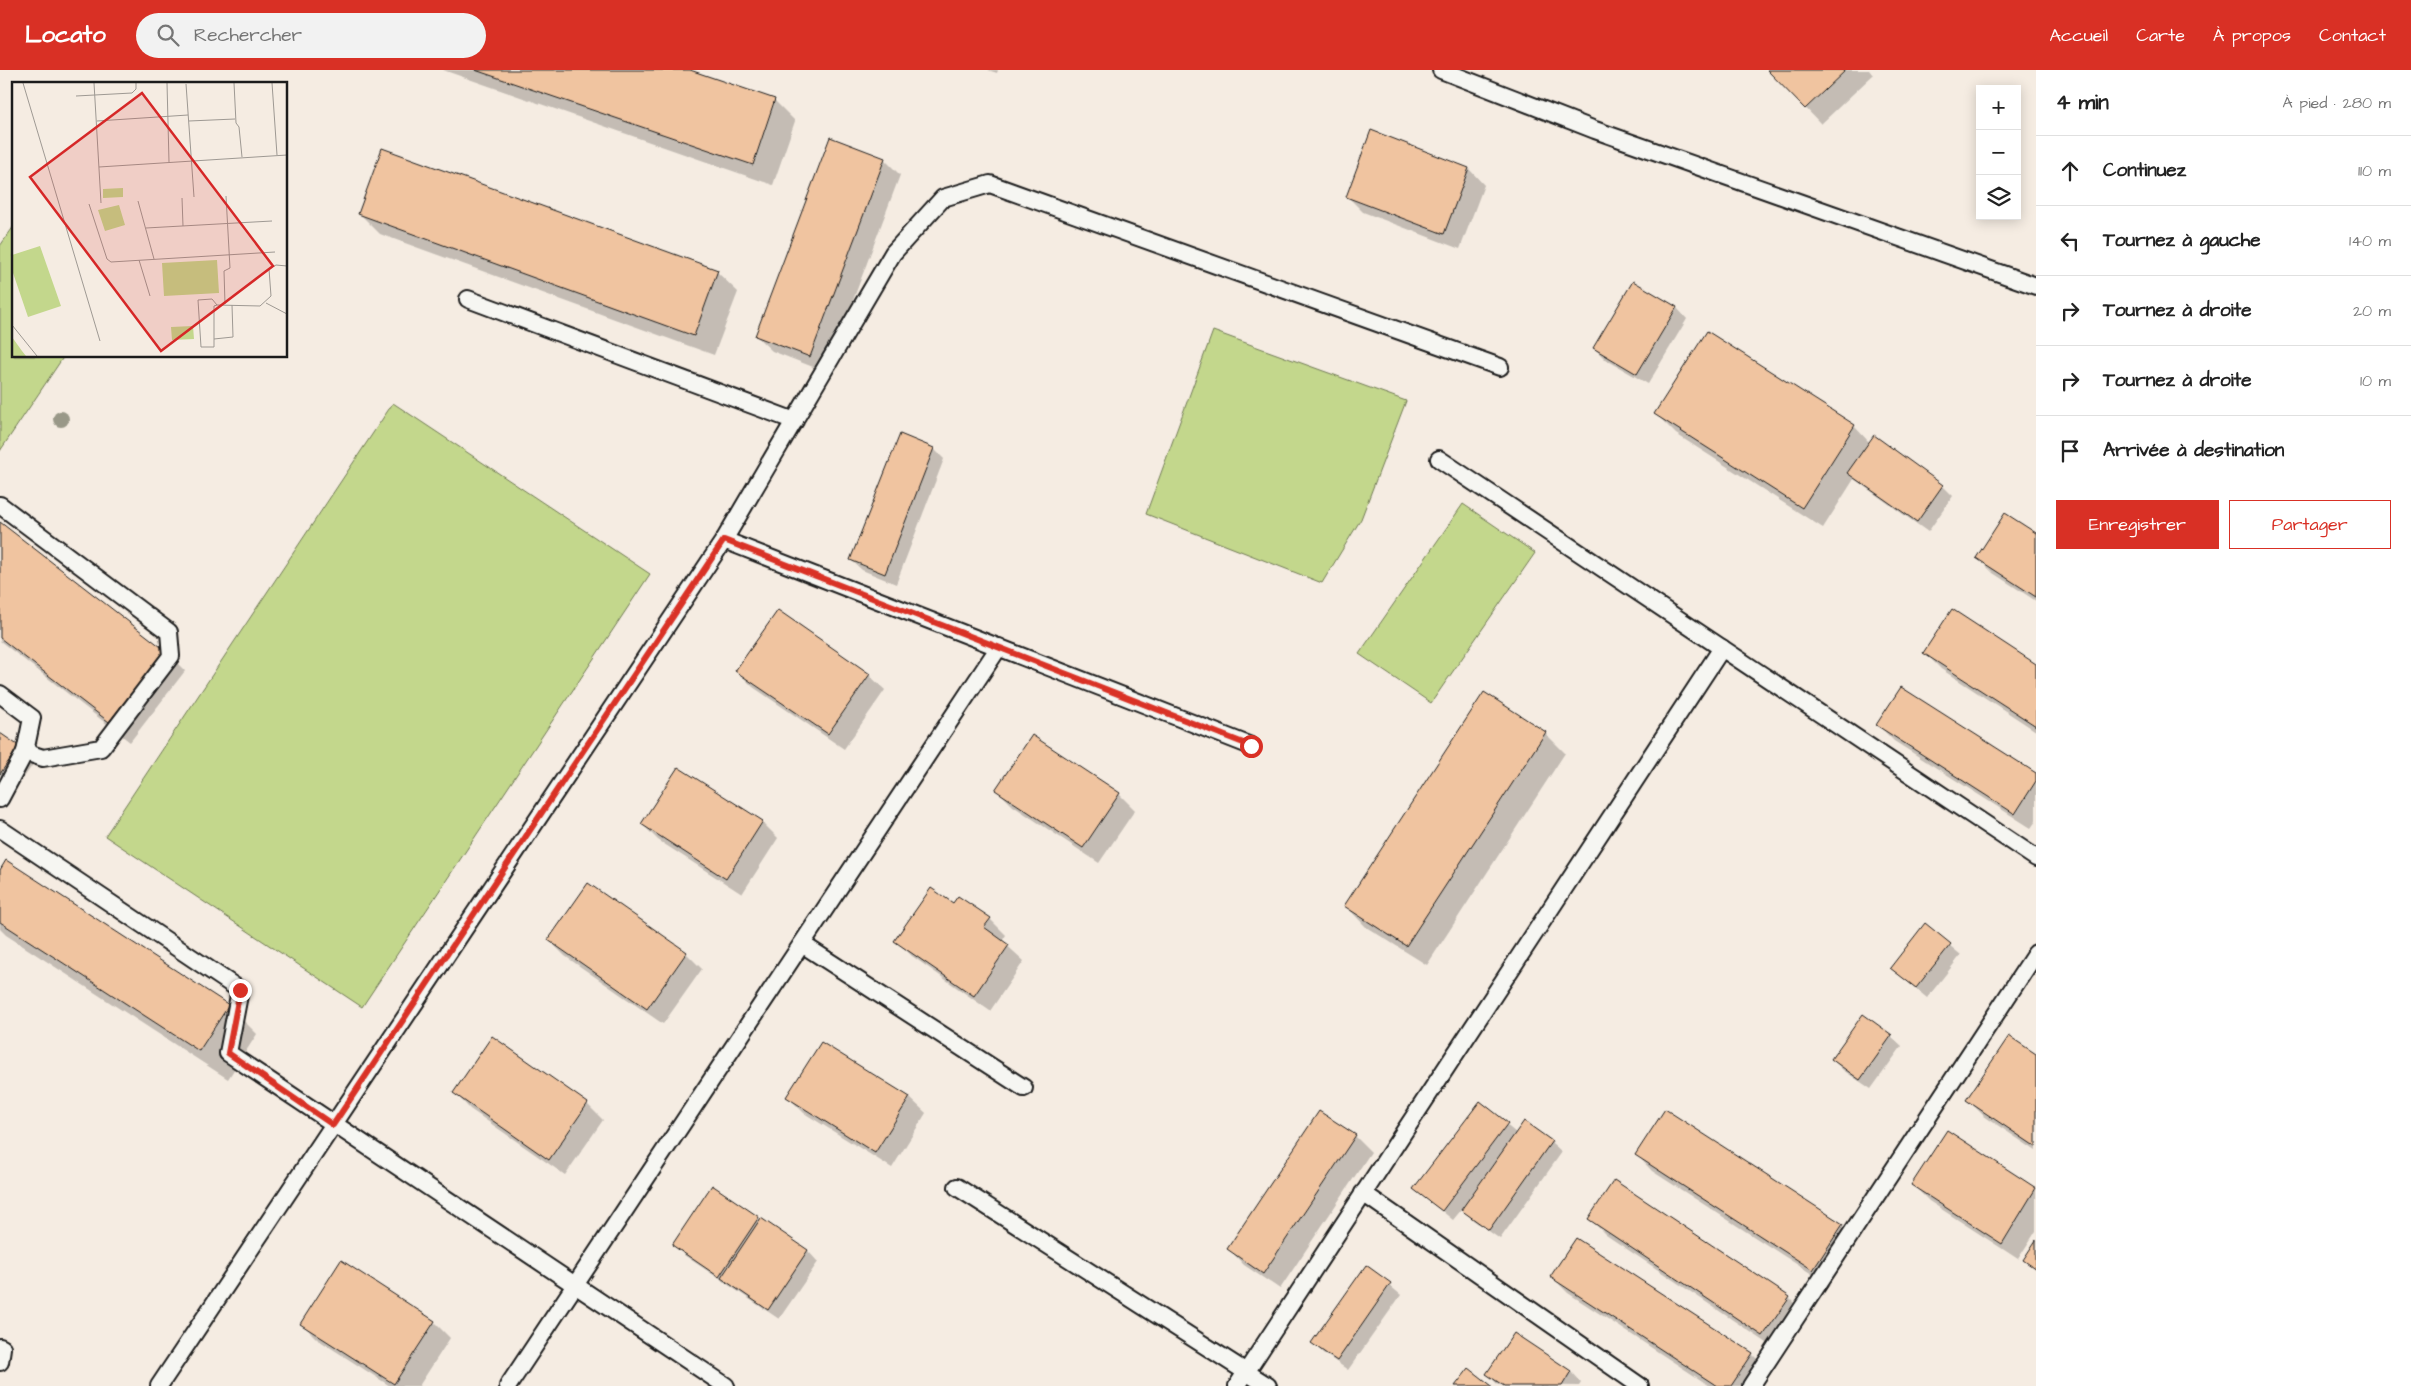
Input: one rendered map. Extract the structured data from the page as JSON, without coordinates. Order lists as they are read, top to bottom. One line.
{"page":{"header":"Locato","search":"Rechercher","nav":["Accueil","Carte","À propos","Contact"],"heading":["4 min","À pied · 280 m"],"map_buttons":["+","−"],"list":[["Continuez","110 m"],["Tournez à gauche","140 m"],["Tournez à droite","20 m"],["Tournez à droite","10 m"],"Arrivée à destination"],"buttons":["Enregistrer","Partager"]}}
